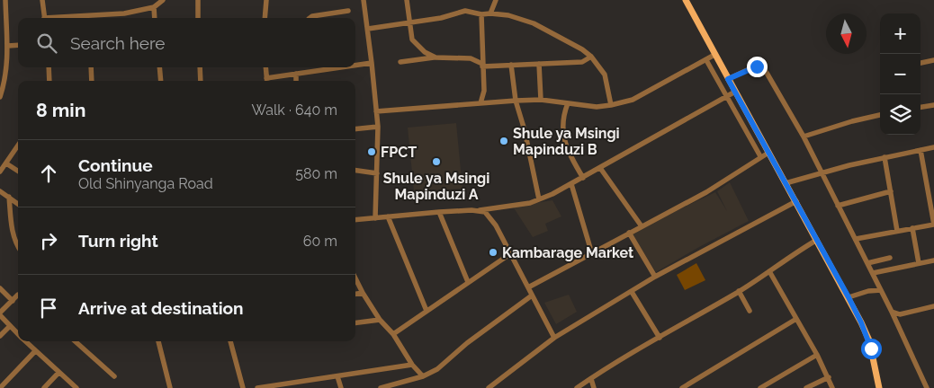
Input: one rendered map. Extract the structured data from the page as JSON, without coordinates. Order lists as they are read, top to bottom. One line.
{"places":["Shule ya Msingi Mapinduzi B","FPCT","Shule ya Msingi Mapinduzi A","Kambarage Market"],"north":"bottom","page":{"map_buttons":["+","−"],"search":"Search here","heading":["8 min","Walk · 640 m"],"list":[["Continue","Old Shinyanga Road","580 m"],["Turn right","60 m"],"Arrive at destination"]}}
